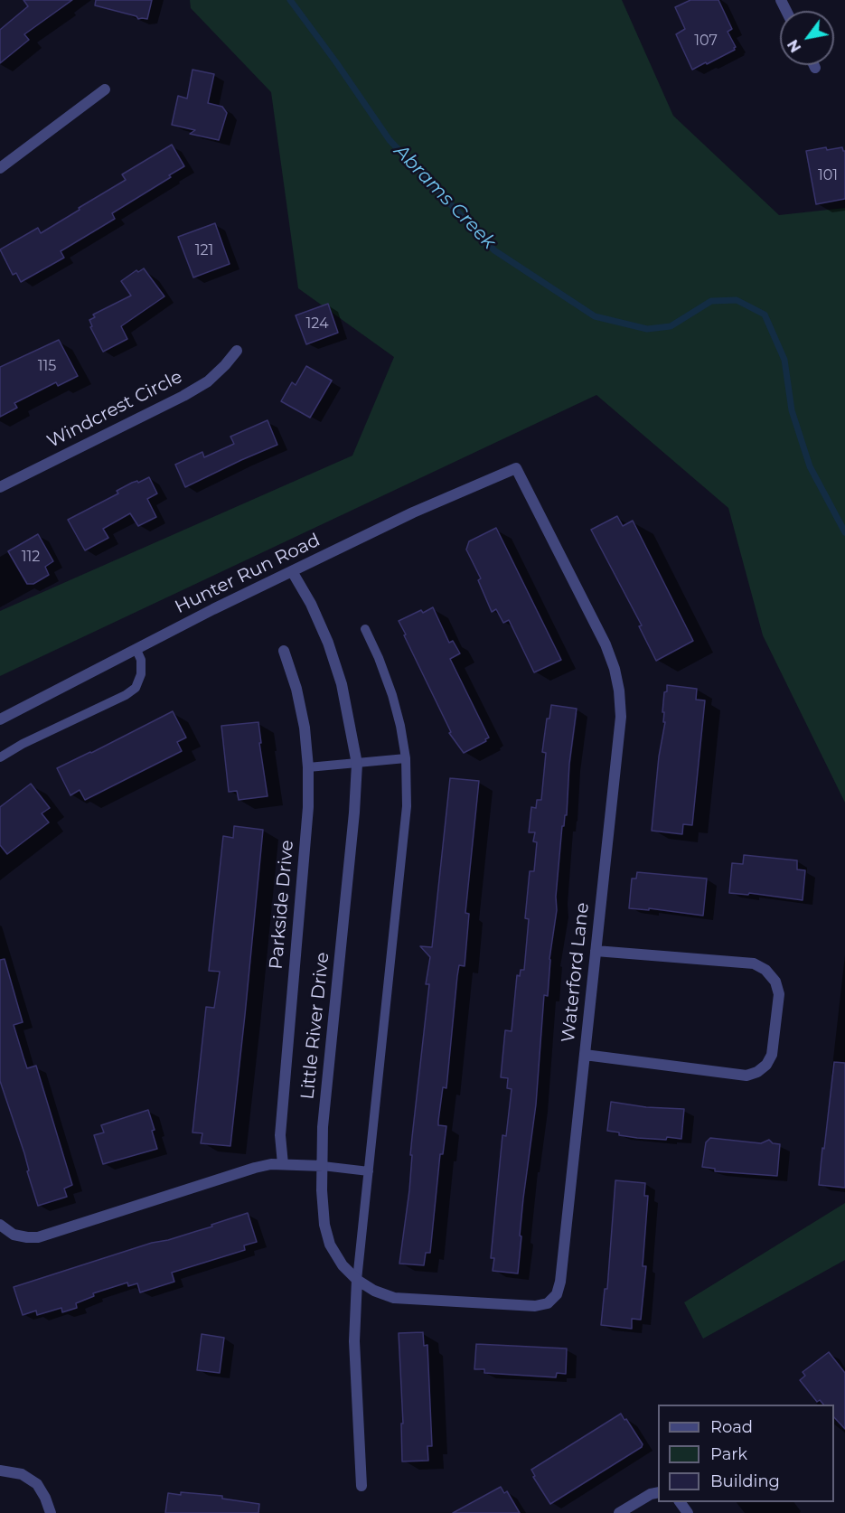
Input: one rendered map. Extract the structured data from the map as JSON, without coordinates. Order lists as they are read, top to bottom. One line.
{"streets":{"street":["Windcrest Circle","Hunter Run Road","Parkside Drive","Waterford Lane","Little River Drive"]},"crossings":[["Hunter Run Road","Waterford Lane"],["Hunter Run Road","Little River Drive"],["Waterford Lane","Little River Drive"]],"water":["Abrams Creek"],"house_numbers":["107","101","121","124","115","112"],"legend":["Road","Park","Building"],"north":"bottom left"}
